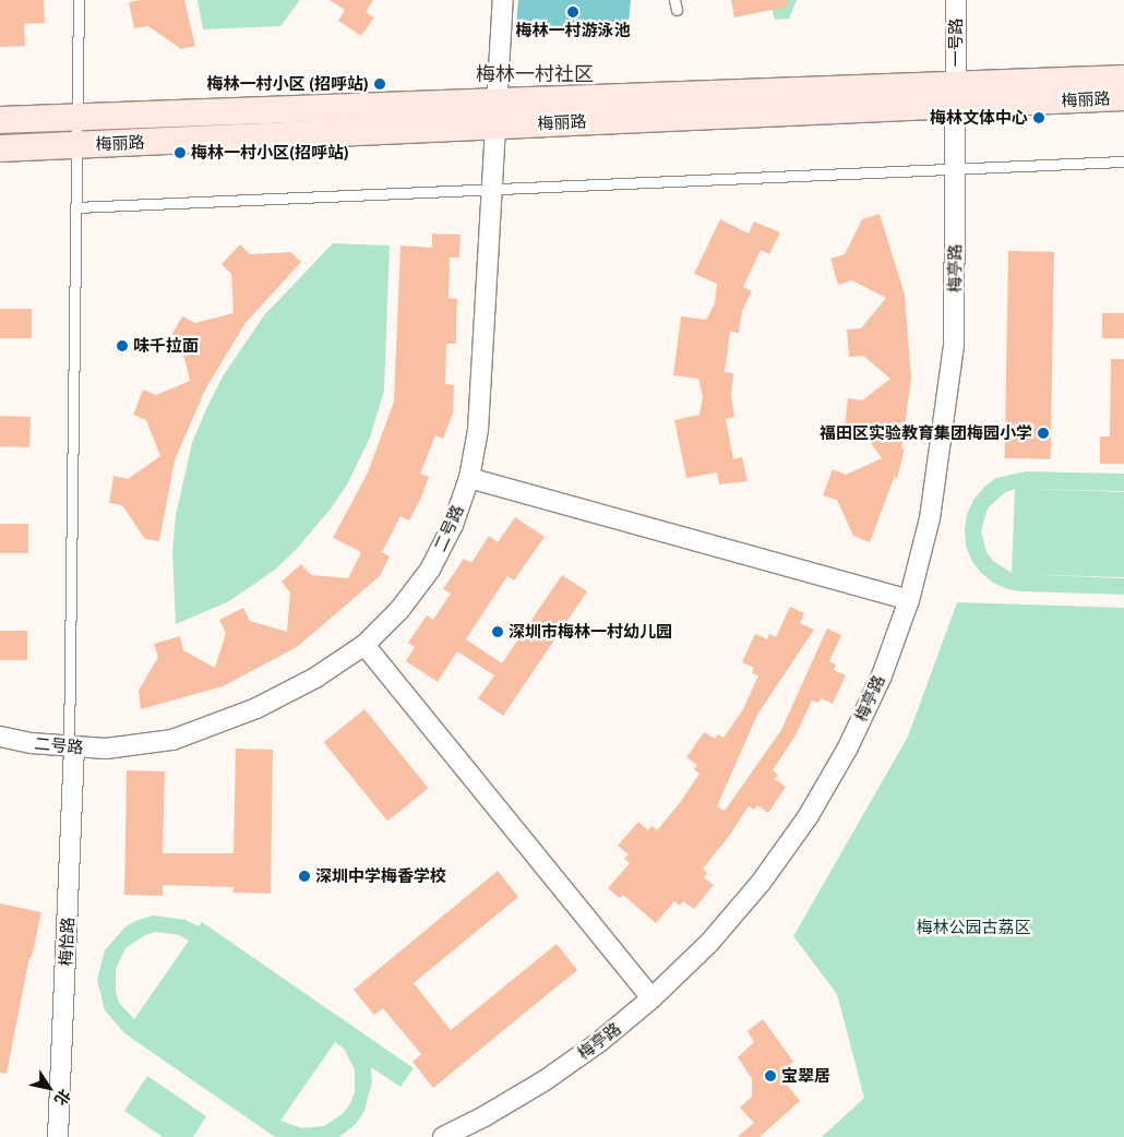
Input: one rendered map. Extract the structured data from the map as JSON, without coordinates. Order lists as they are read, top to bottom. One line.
{"streets":{"street":["一号路","梅丽路","梅亭路","二号路","梅怡路"]},"crossings":[["一号路","梅丽路"],["一号路","梅亭路"],["梅丽路","梅亭路"],["梅丽路","二号路"],["二号路","梅怡路"]],"districts":["梅林一村社区"],"parks":["梅林公园古荔区"],"places":["梅林一村游泳池","梅林一村小区 (招呼站)","梅林文体中心","梅林一村小区(招呼站)","味千拉面","福田区实验教育集团梅园小学","深圳市梅林一村幼儿园","深圳中学梅香学校","宝翠居"],"north":"bottom right"}
